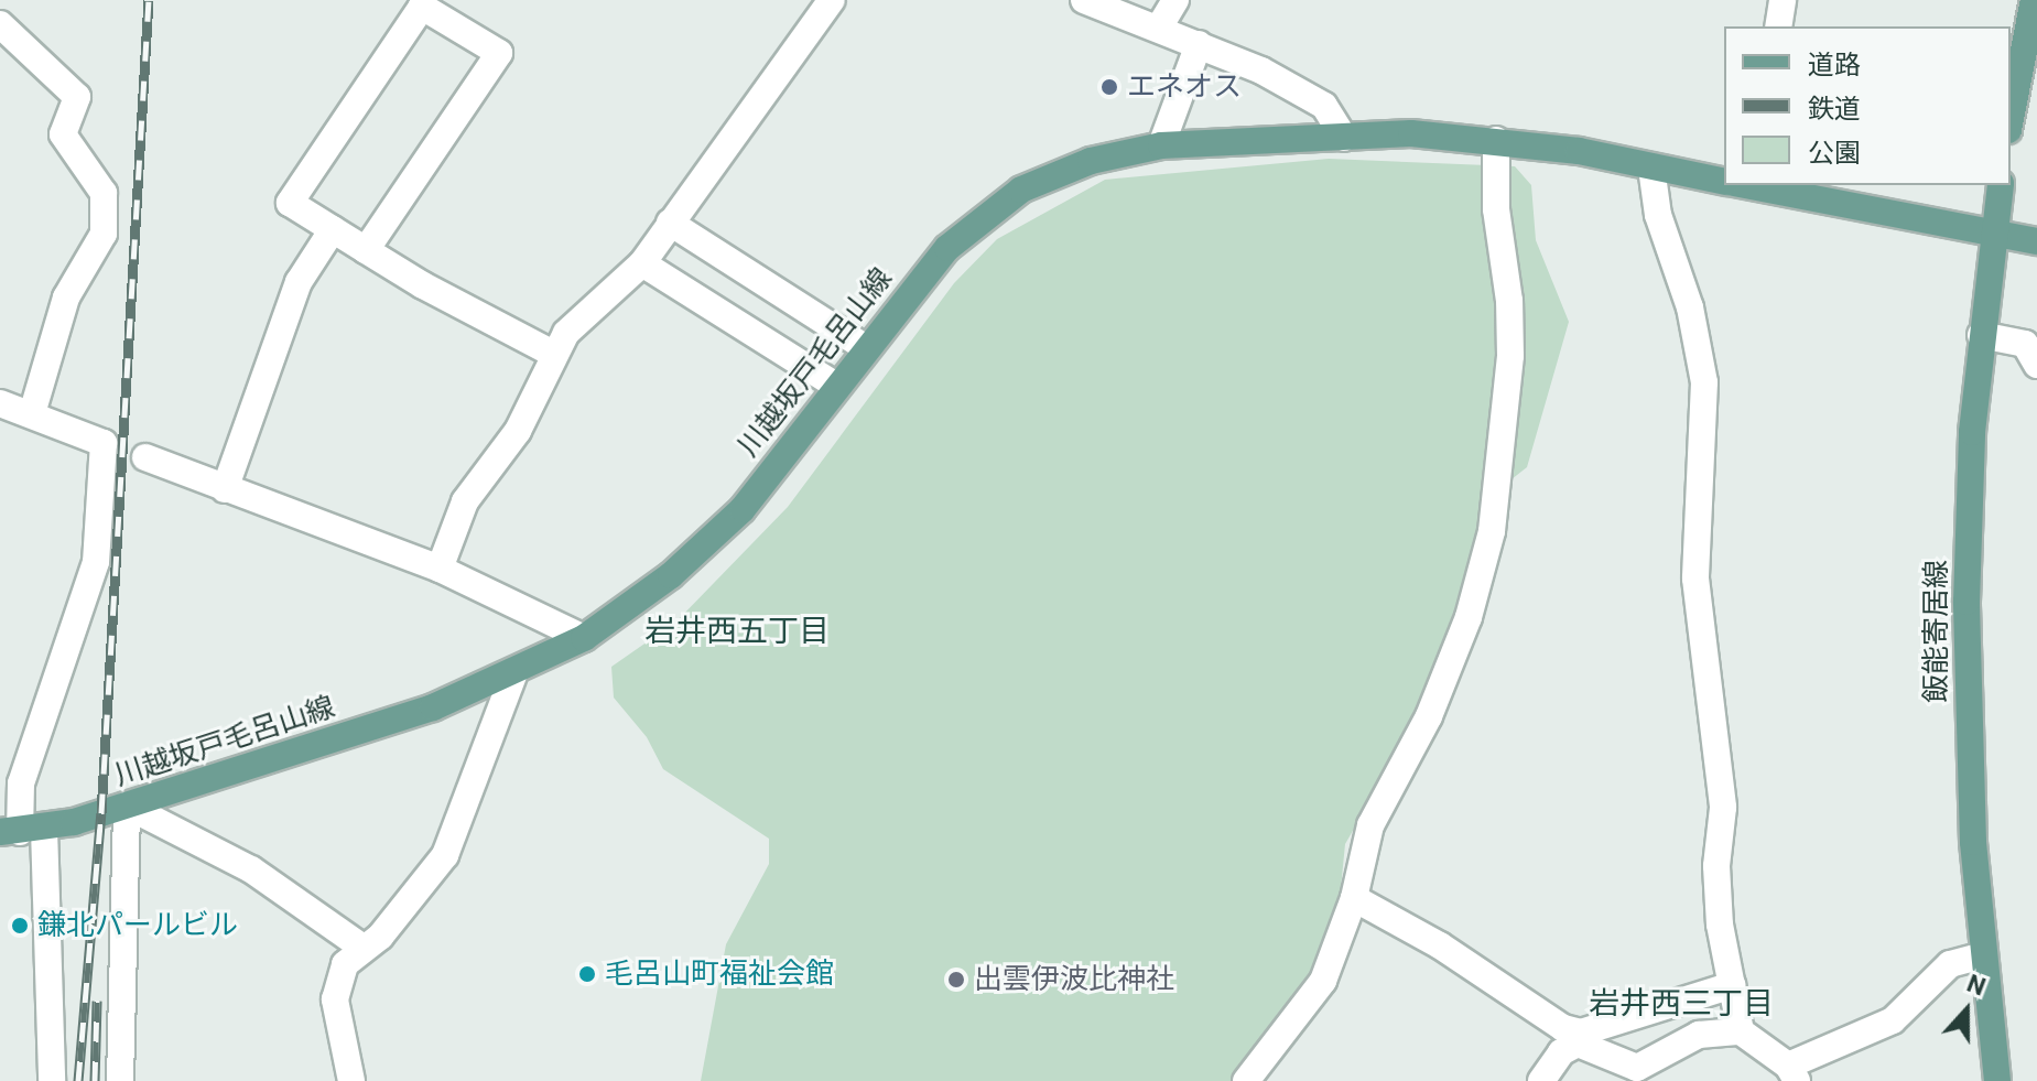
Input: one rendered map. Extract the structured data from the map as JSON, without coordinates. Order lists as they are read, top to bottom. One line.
{"streets":{"main road":["川越坂戸毛呂山線","飯能寄居線"]},"districts":["岩井西五丁目","岩井西三丁目"],"places":["エネオス","鎌北パールビル","毛呂山町福祉会館","出雲伊波比神社"],"legend":["道路","鉄道","公園"],"north":"top"}
